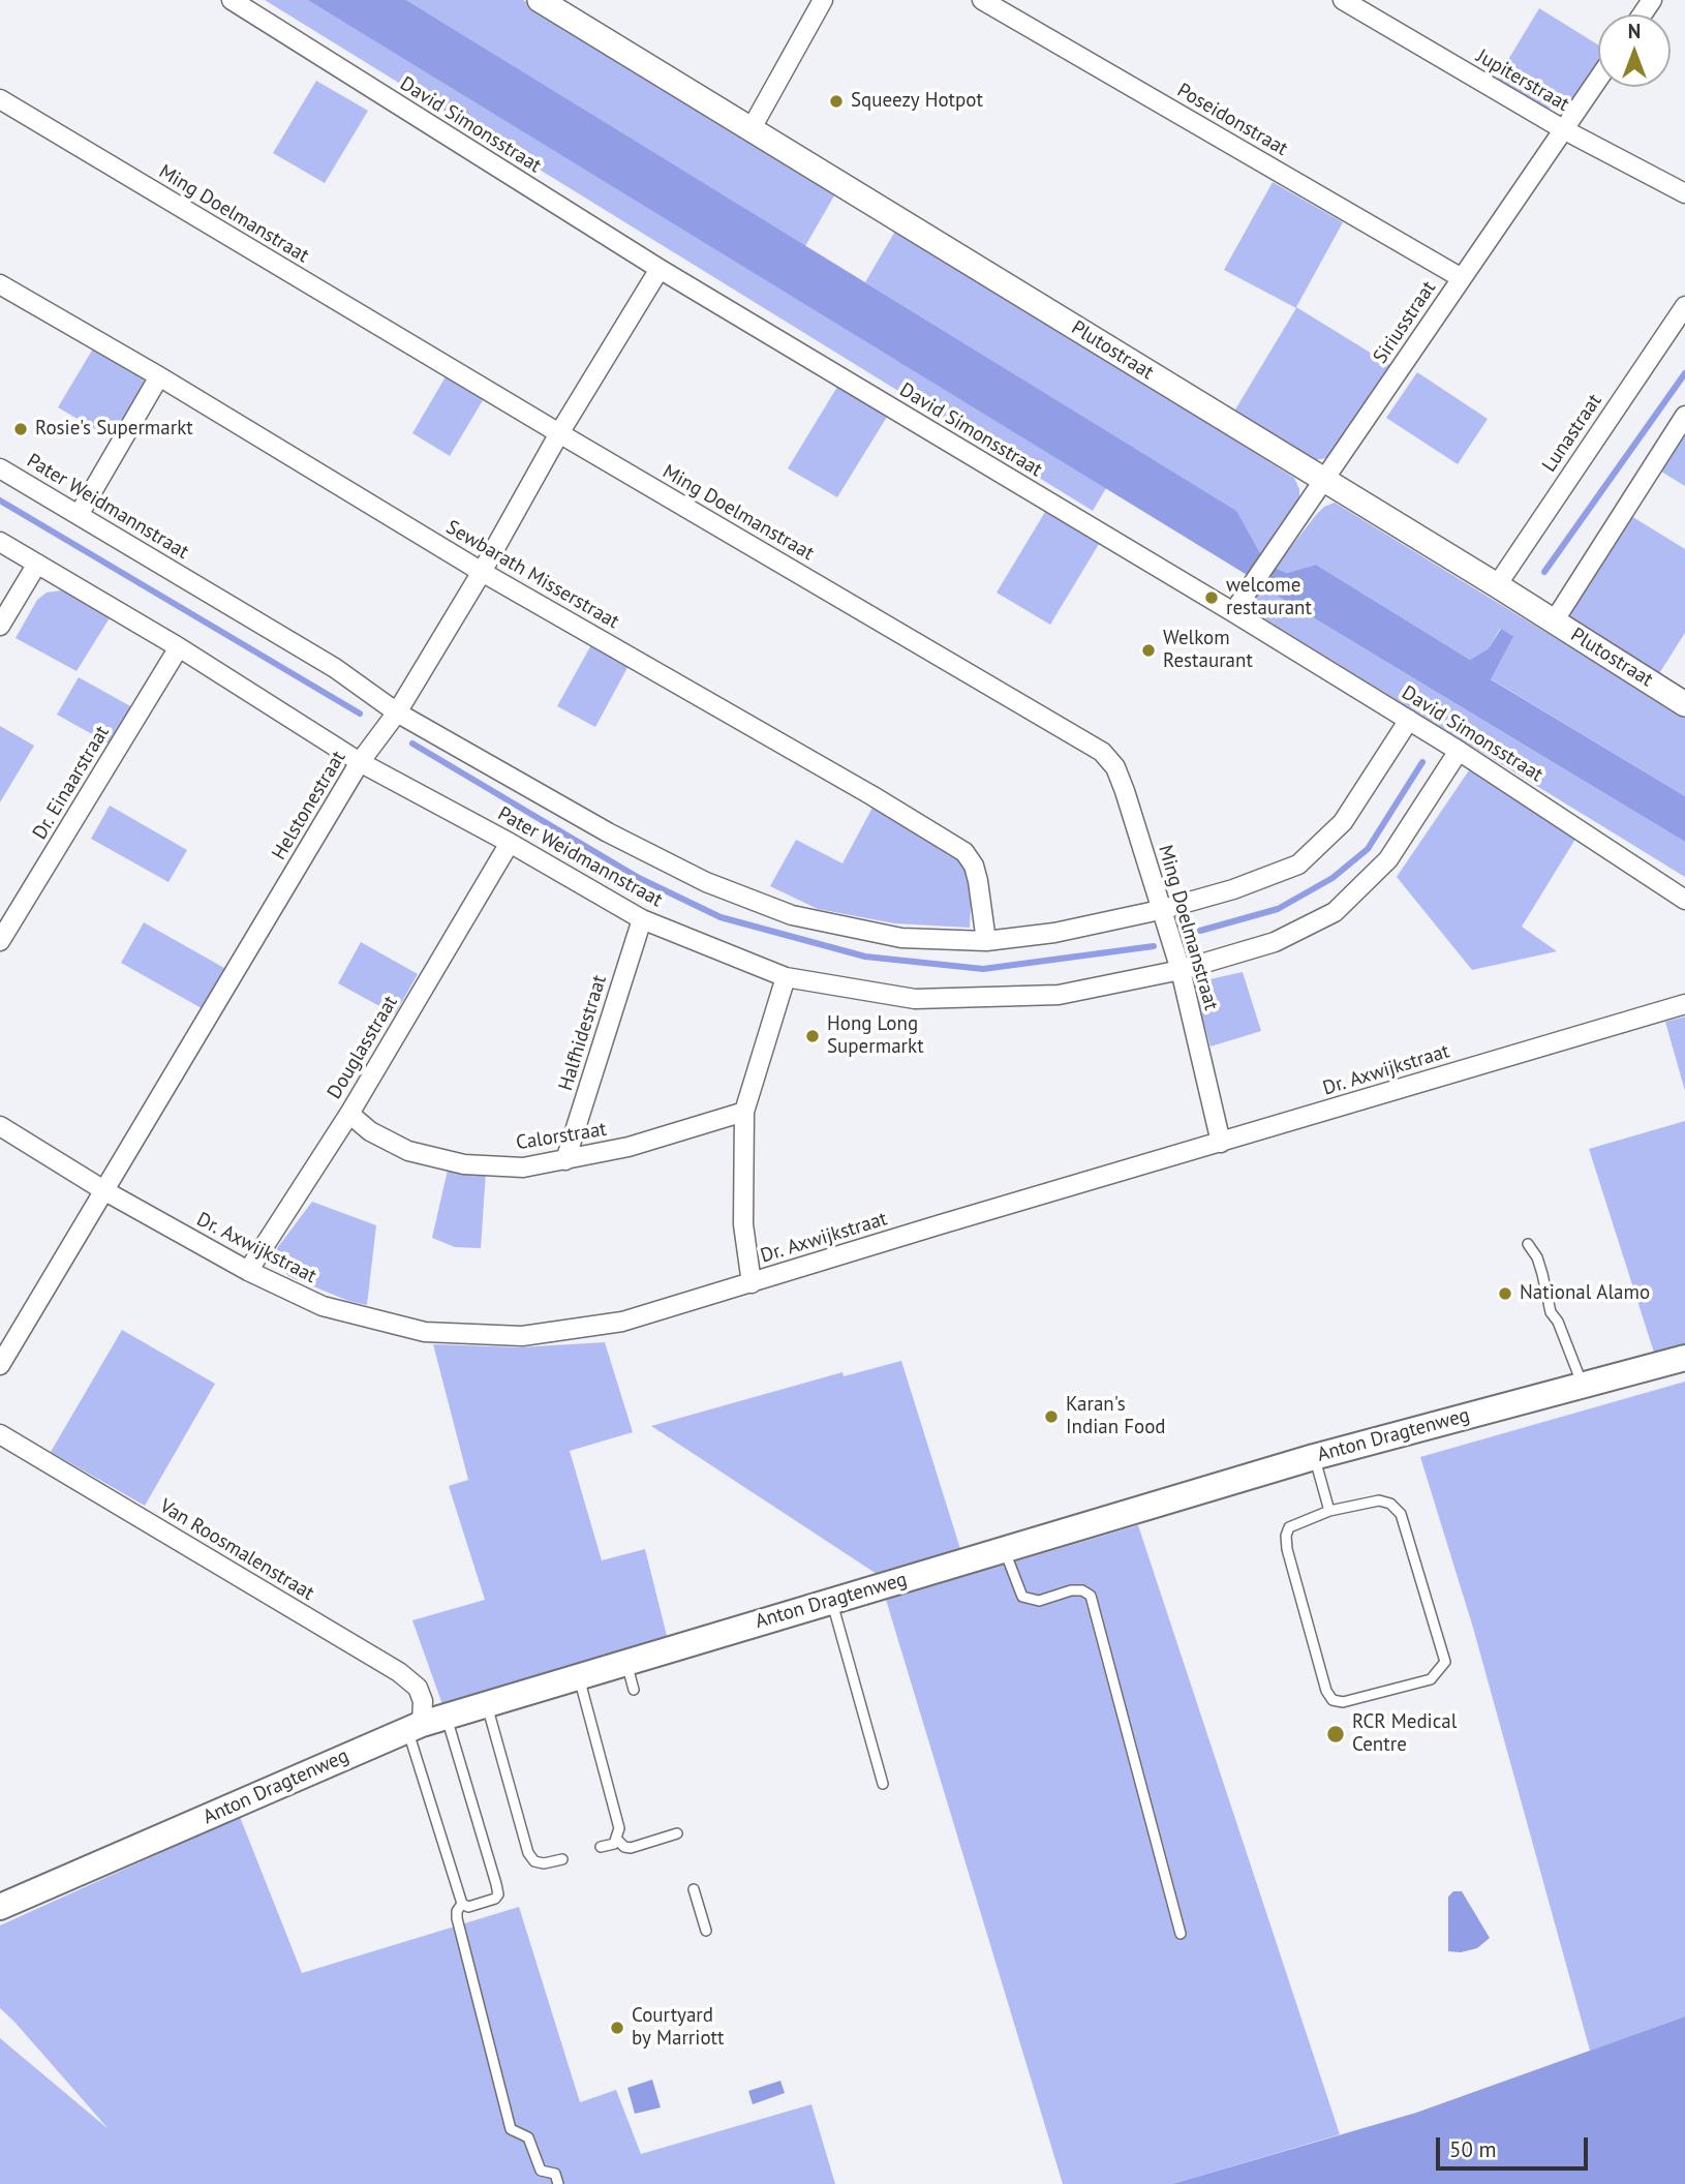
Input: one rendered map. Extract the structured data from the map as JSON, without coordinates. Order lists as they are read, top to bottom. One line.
{"streets":{"main road":["Anton Dragtenweg"],"street":["Jupiterstraat","Poseidonstraat","David Simonsstraat","Ming Doelmanstraat","Siriusstraat","Plutostraat","Lunastraat","Pater Weidmannstraat","Sewbarath Misserstraat","Dr. Einaarstraat","Helstonestraat","Halfhidestraat","Douglasstraat","Dr. Axwijkstraat","Calorstraat","Van Roosmalenstraat"]},"crossings":[["Jupiterstraat","Siriusstraat"],["Poseidonstraat","Siriusstraat"],["David Simonsstraat","Siriusstraat"],["David Simonsstraat","Pater Weidmannstraat"],["David Simonsstraat","Helstonestraat"],["Ming Doelmanstraat","Pater Weidmannstraat"],["Ming Doelmanstraat","Helstonestraat"],["Ming Doelmanstraat","Dr. Axwijkstraat"],["Siriusstraat","Plutostraat"],["Plutostraat","Lunastraat"],["Pater Weidmannstraat","Sewbarath Misserstraat"],["Pater Weidmannstraat","Dr. Einaarstraat"],["Pater Weidmannstraat","Helstonestraat"],["Pater Weidmannstraat","Halfhidestraat"],["Pater Weidmannstraat","Douglasstraat"],["Sewbarath Misserstraat","Helstonestraat"],["Helstonestraat","Dr. Axwijkstraat"],["Halfhidestraat","Calorstraat"],["Douglasstraat","Dr. Axwijkstraat"],["Douglasstraat","Calorstraat"],["Anton Dragtenweg","Van Roosmalenstraat"]],"places":["Squeezy Hotpot","Rosie's Supermarkt","welcome restaurant","Welkom Restaurant","Hong Long Supermarkt","National Alamo","Karan's Indian Food","RCR Medical Centre","Courtyard by Marriott"],"scale_bar":"50 m","north":"top"}
